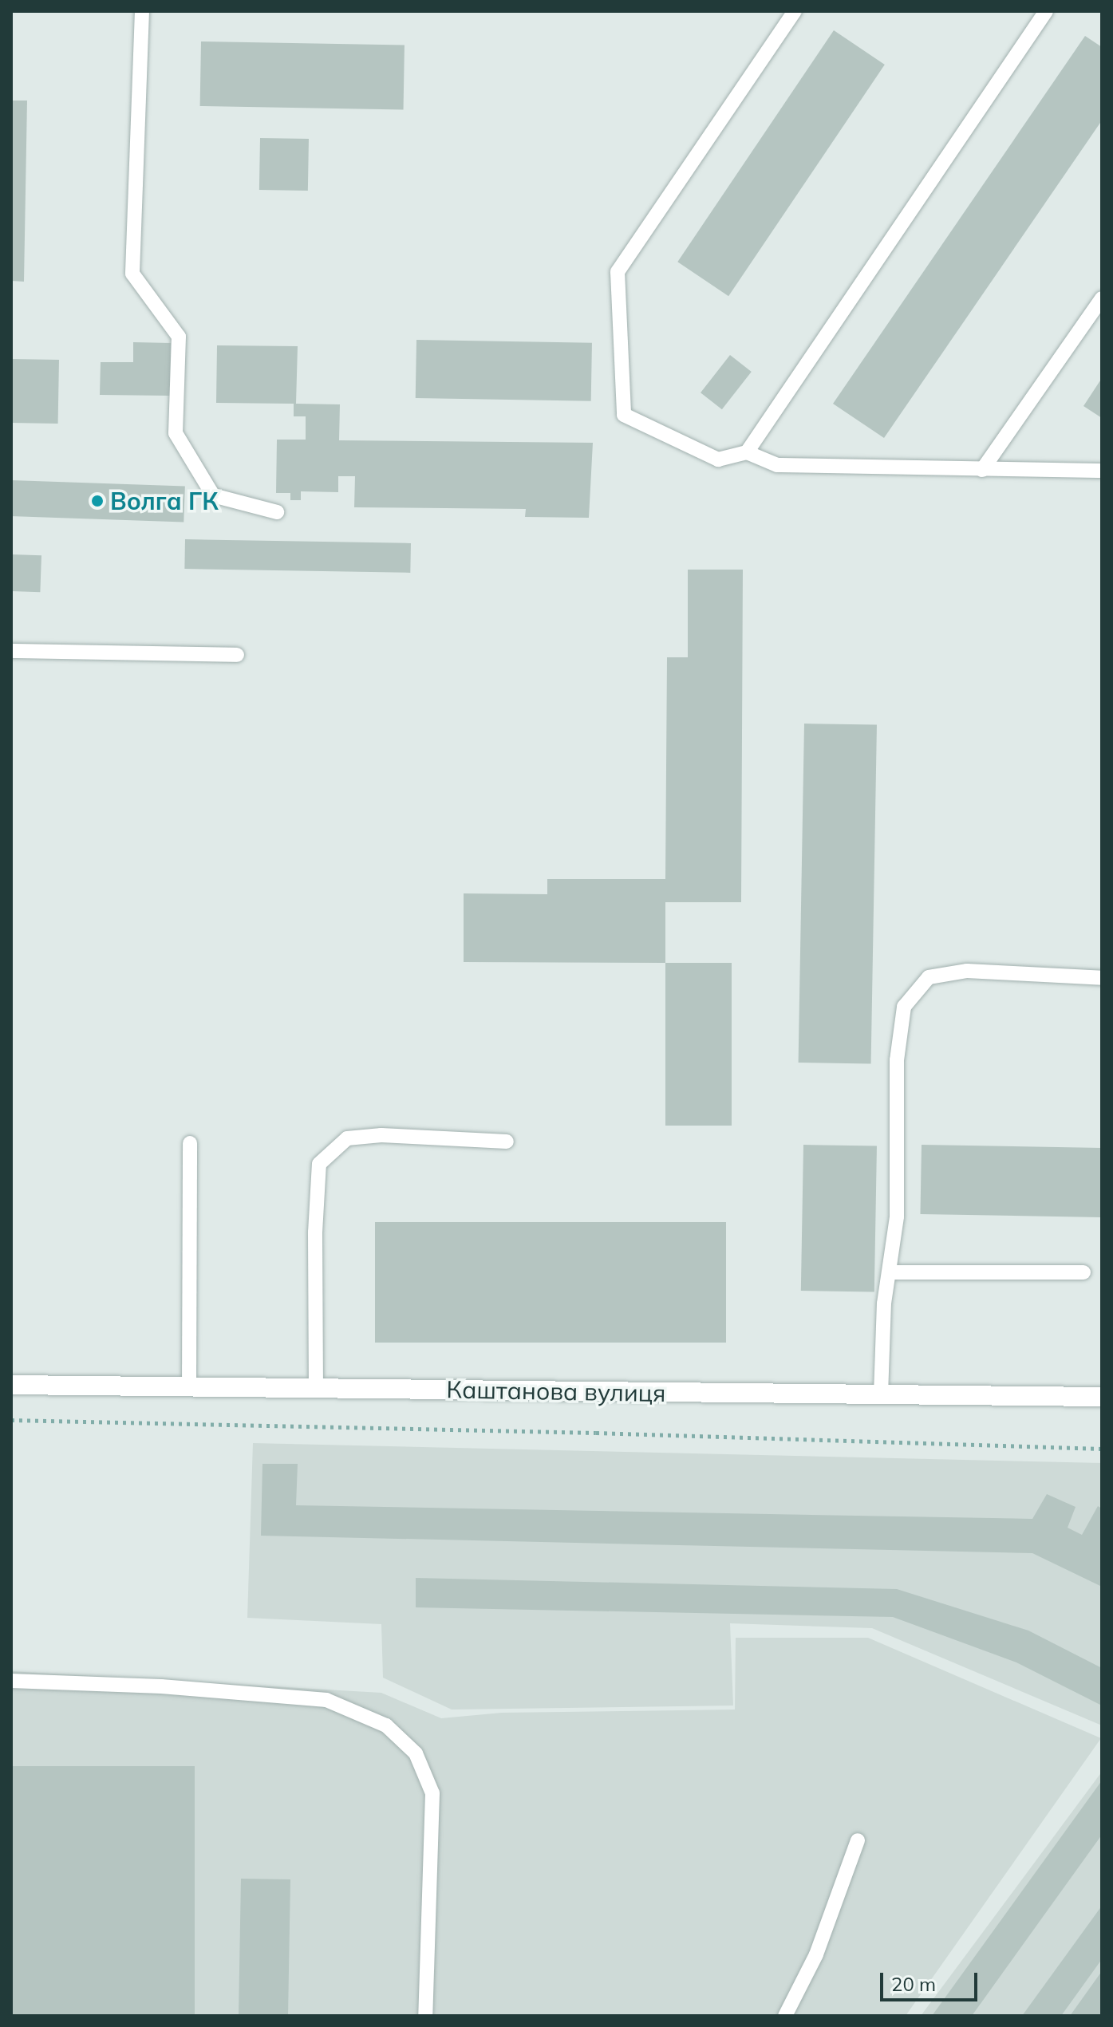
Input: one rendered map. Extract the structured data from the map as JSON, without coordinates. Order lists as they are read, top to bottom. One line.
{"streets":{"street":["Каштанова вулиця"]},"places":["Волга ГК"],"scale_bar":"20 m"}
